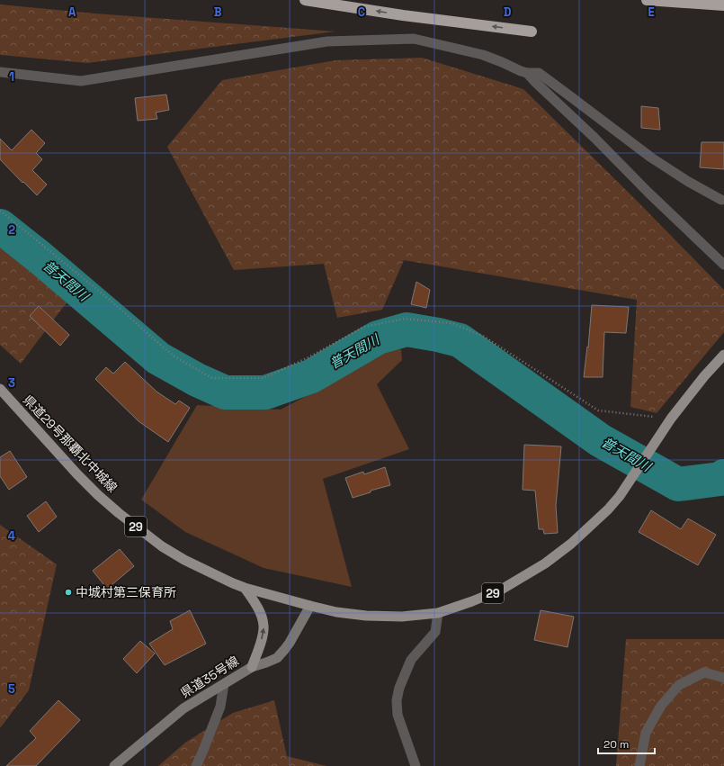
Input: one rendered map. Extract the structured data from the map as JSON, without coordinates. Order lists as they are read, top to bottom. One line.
{"streets":{"main road":["県道29号那覇北中城線","29","県道35号線"]},"crossings":[["県道29号那覇北中城線","県道35号線"]],"water":["普天間川"],"places":["中城村第三保育所"],"scale_bar":"20 m","grid":{"columns":["A","B","C","D","E"],"rows":["1","2","3","4","5"]}}
